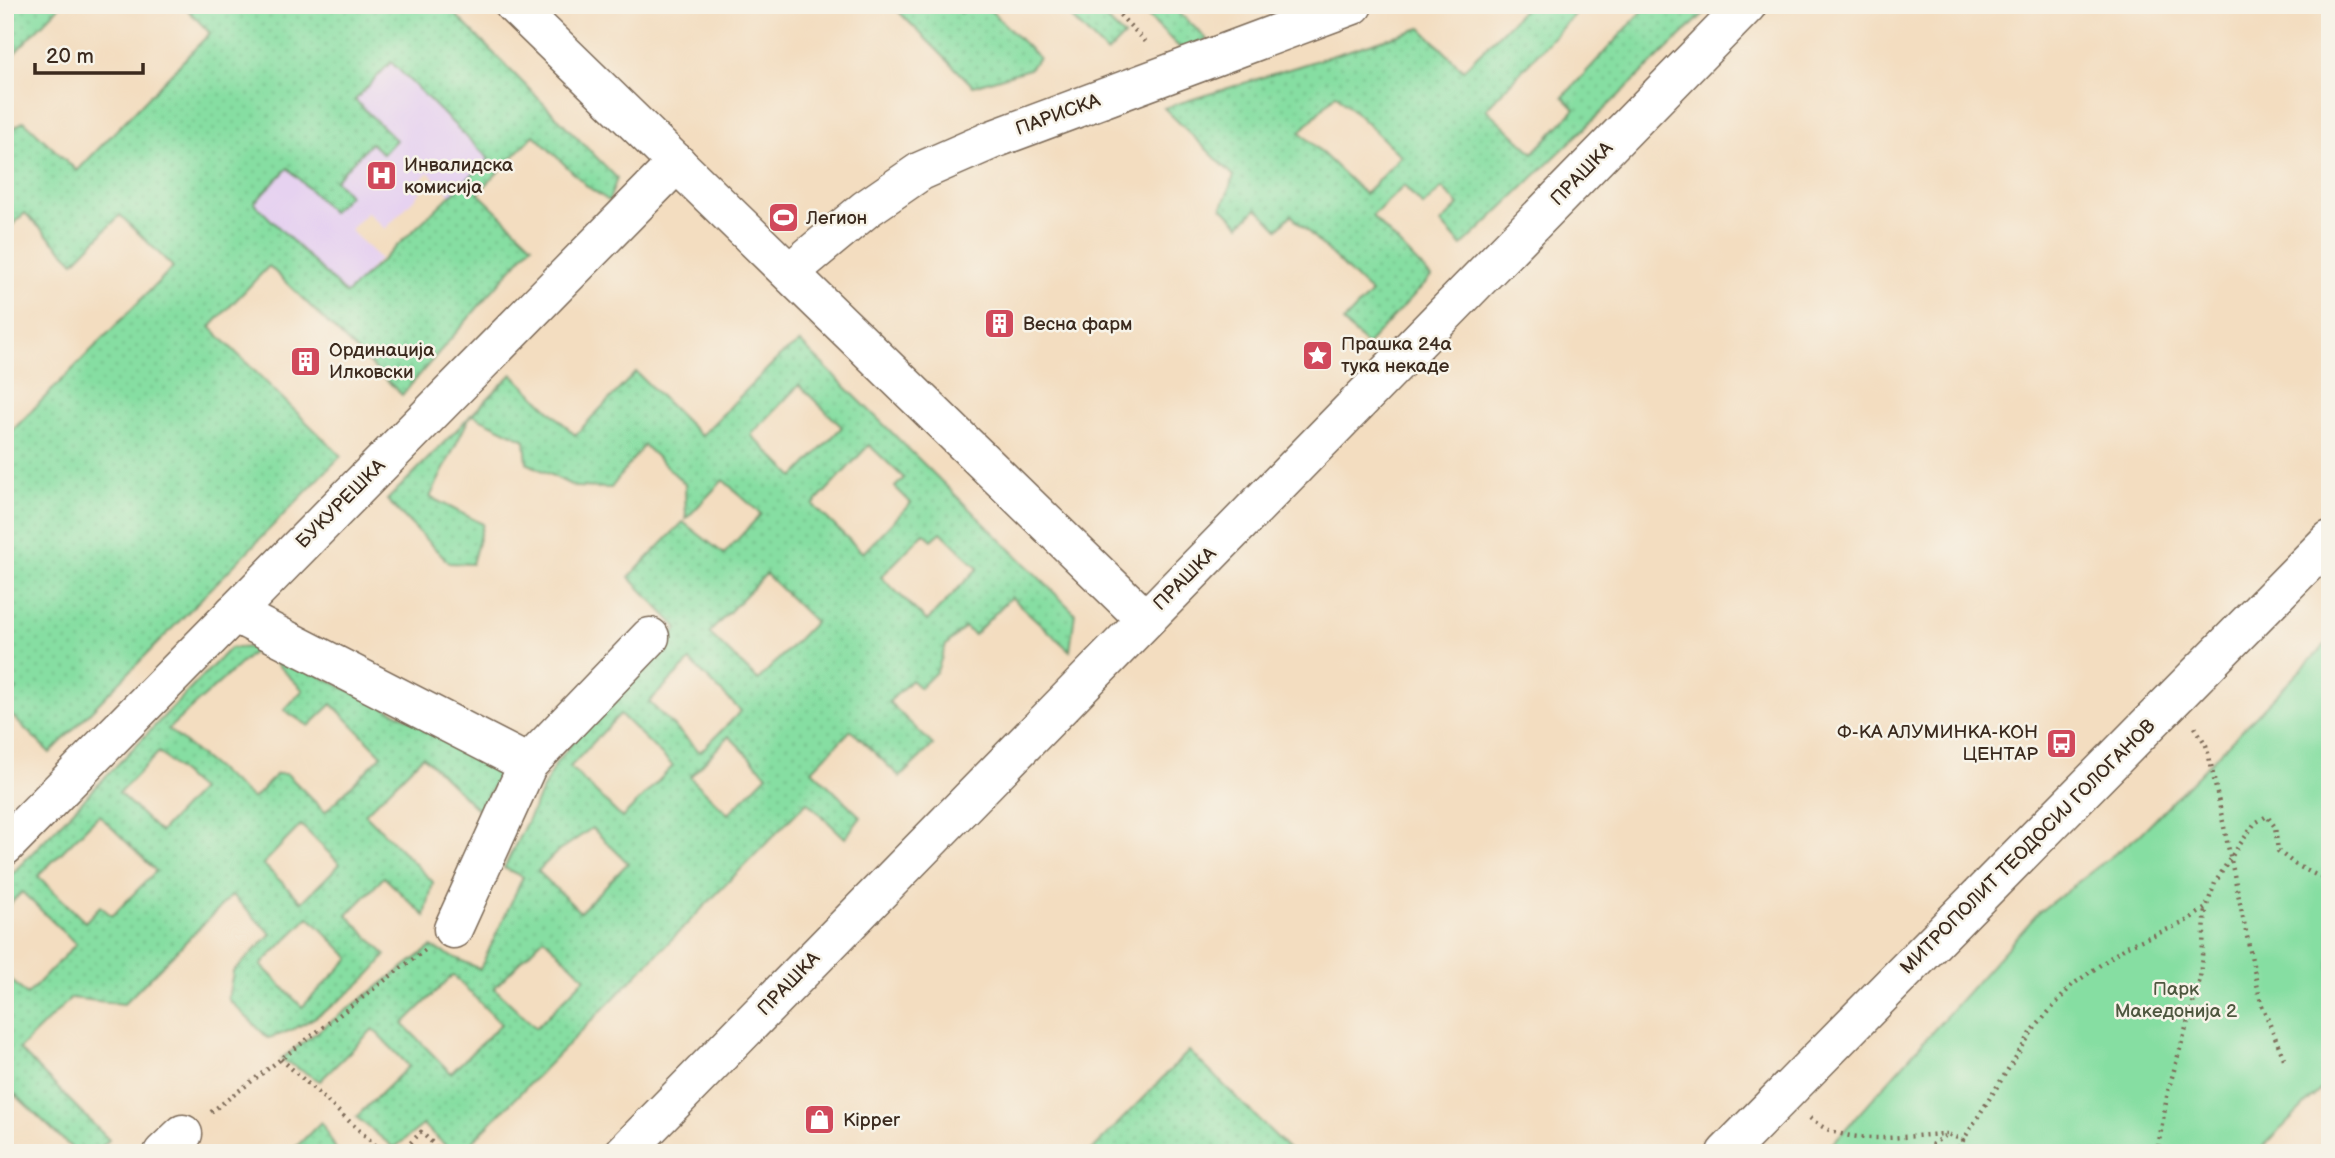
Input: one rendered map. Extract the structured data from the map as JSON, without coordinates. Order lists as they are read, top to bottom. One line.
{"streets":{"street":["ПАРИСКА","ПРАШКА","БУКУРЕШКА","МИТРОПОЛИТ ТЕОДОСИЈ ГОЛОГАНОВ"]},"parks":["Парк Македонија 2"],"places":{"hospital":["Инвалидска комисија"],"sports":["Легион"],"building":["Весна фарм","Ординација Илковски"],"place":["Прашка 24а тука некаде"],"bus stop":["Ф-КА АЛУМИНКА-КОН ЦЕНТАР"],"shop":["Kipper"]},"scale_bar":"20 m"}
